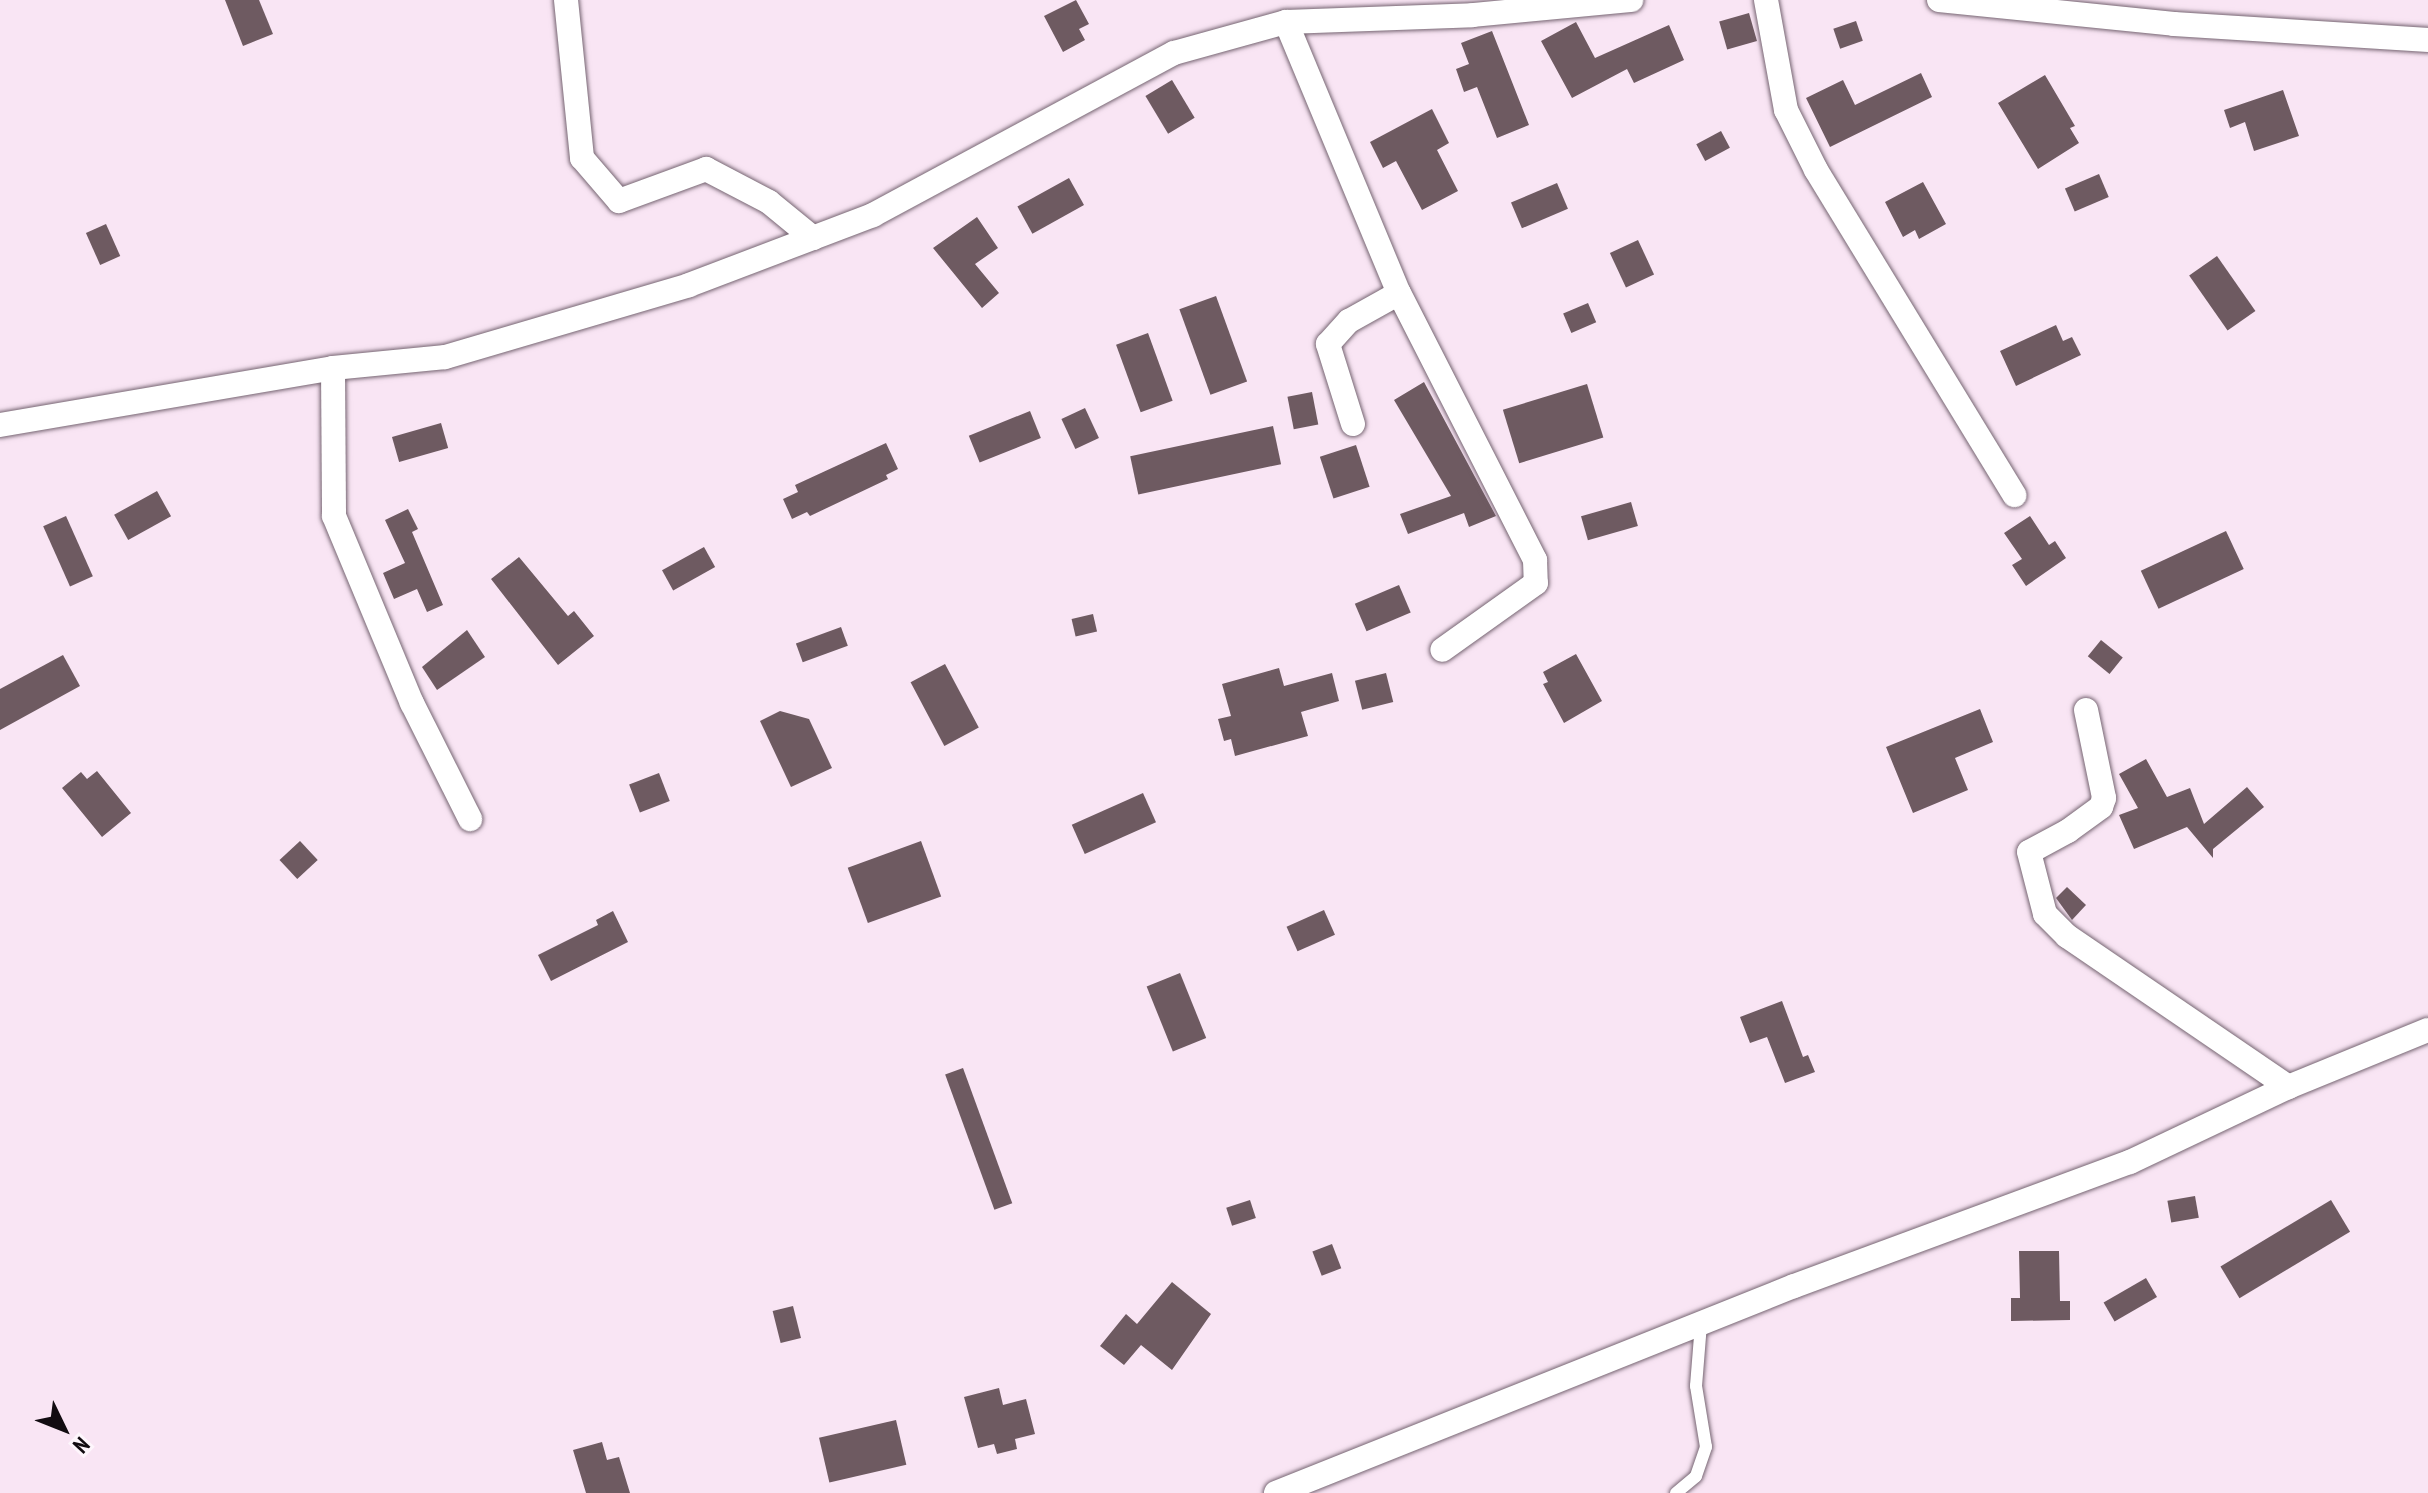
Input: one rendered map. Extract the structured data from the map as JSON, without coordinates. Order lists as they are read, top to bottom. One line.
{"north":"bottom right"}
